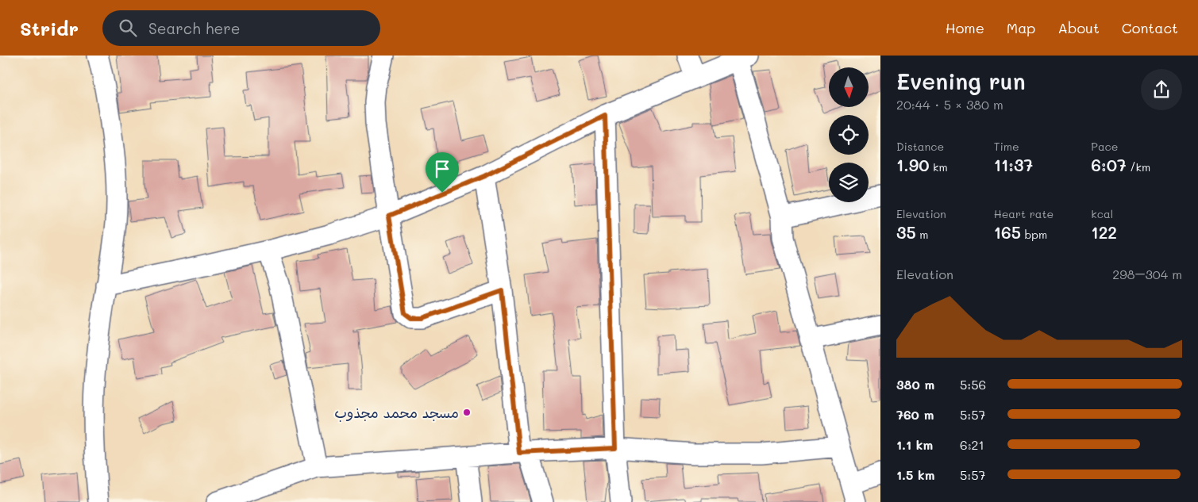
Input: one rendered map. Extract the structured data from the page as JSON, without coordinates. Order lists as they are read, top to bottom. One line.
{"places":["مسجد محمد مجذوب"],"north":"bottom","page":{"header":"Stridr","search":"Search here","nav":["Home","Map","About","Contact"],"heading":["Evening run","20:44 · 5 × 380 m"],"stats":[["Distance","1.90 km"],["Time","11:37"],["Pace","6:07 /km"],["Elevation","35 m"],["Heart rate","165 bpm"],["kcal","122"]],"chart":["Elevation","298–304 m"],"list":[{"name":"380 m","note":"5:56"},{"name":"760 m","note":"5:57"},{"name":"1.1 km","note":"6:21"},{"name":"1.5 km","note":"5:57"}]}}
